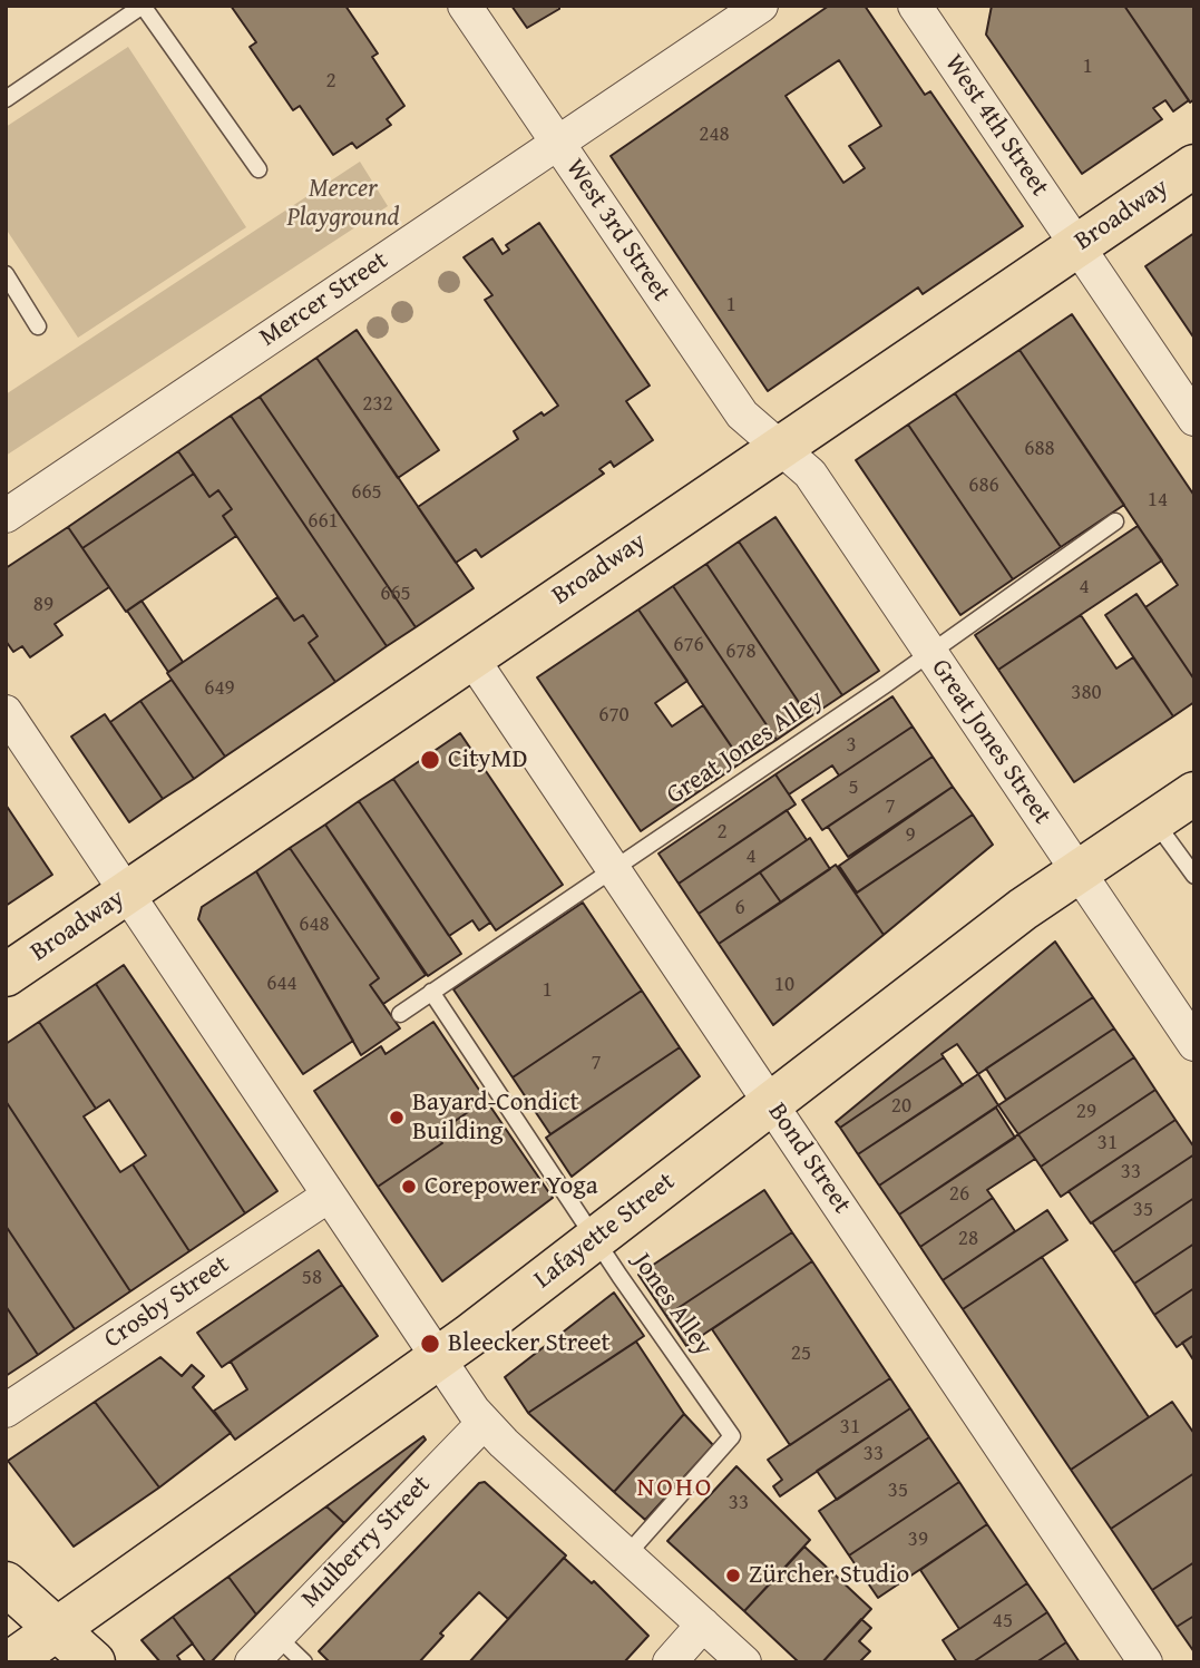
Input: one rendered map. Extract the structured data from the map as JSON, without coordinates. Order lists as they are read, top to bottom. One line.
{"streets":{"main road":["Broadway","Lafayette Street"],"street":["West 4th Street","West 3rd Street","Mercer Street","Great Jones Street","Bond Street","Crosby Street","Mulberry Street"],"lane":["Great Jones Alley","Jones Alley"]},"crossings":[["West 4th Street","Broadway"],["Broadway","West 3rd Street"],["Broadway","Great Jones Street"],["Broadway","Bond Street"],["West 3rd Street","Mercer Street"],["West 3rd Street","Great Jones Street"],["Great Jones Street","Great Jones Alley"],["Great Jones Street","Lafayette Street"],["Great Jones Alley","Bond Street"],["Great Jones Alley","Jones Alley"],["Bond Street","Lafayette Street"],["Lafayette Street","Jones Alley"]],"districts":["NOHO"],"parks":["Mercer Playground"],"places":["CityMD","Bayard-Condict Building","Corepower Yoga","Bleecker Street","Zürcher Studio"],"house_numbers":["1","2","248","1","232","688","686","665","14","661","4","665","89","676","678","649","380","670","3","5","7","2","9","4","6","648","644","10","1","7","20","29","31","33","26","35","28","58","25","31","33","35","33","39","45"]}
